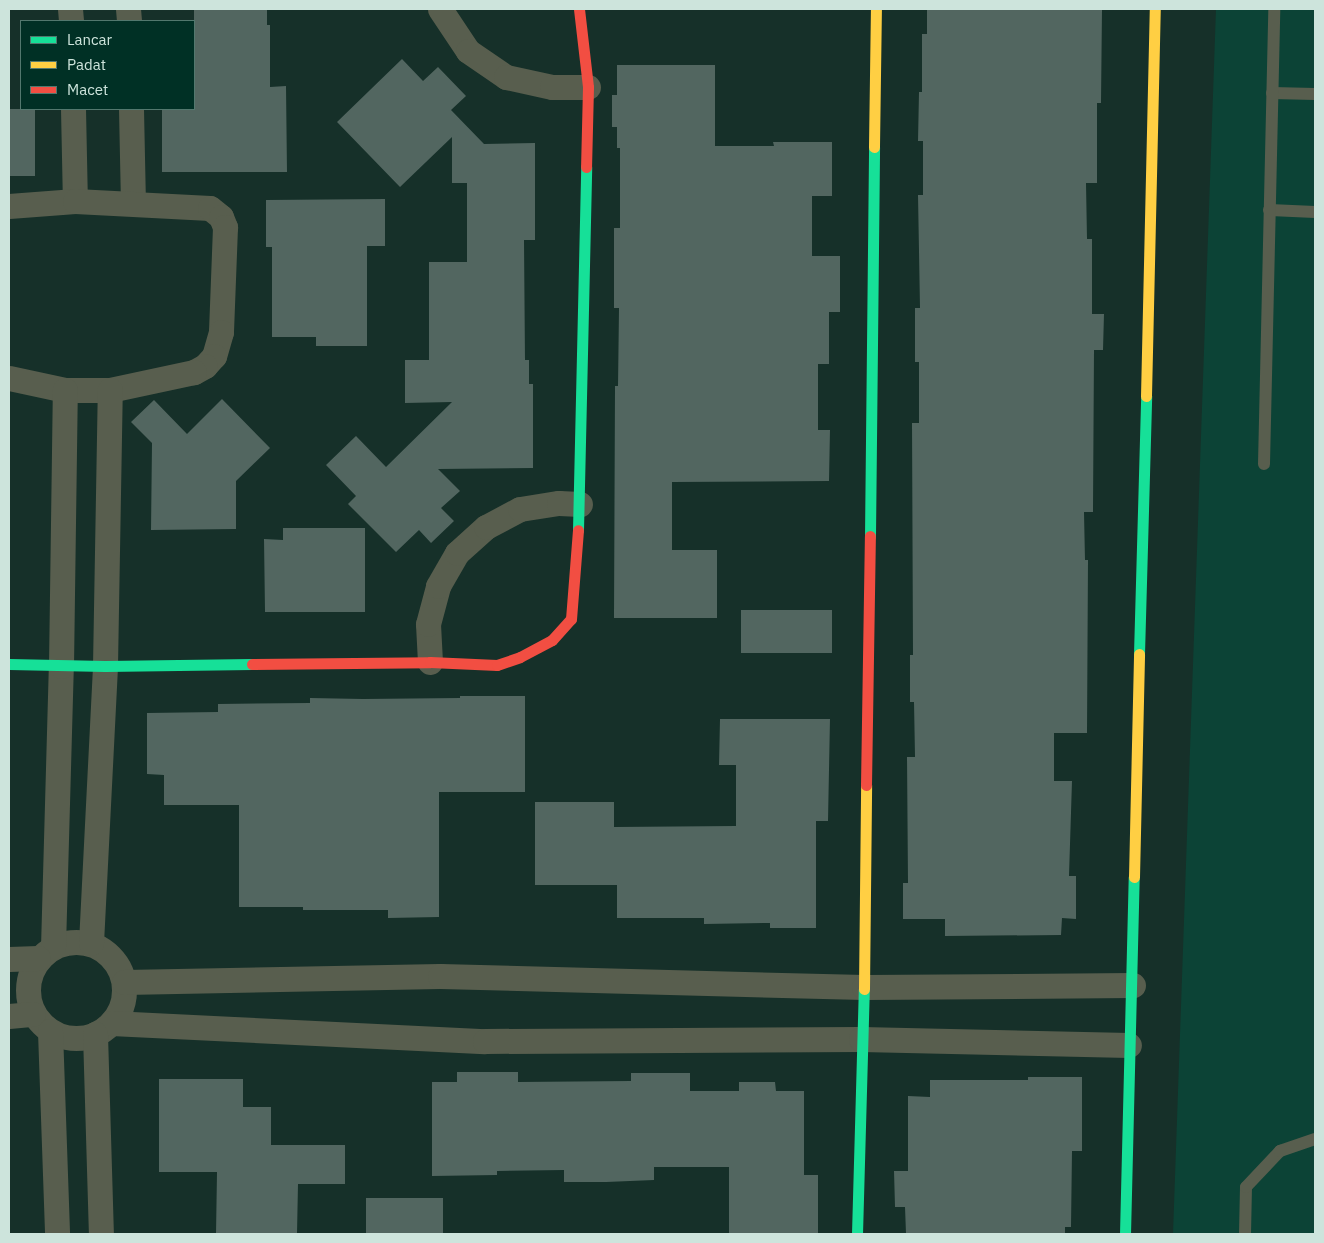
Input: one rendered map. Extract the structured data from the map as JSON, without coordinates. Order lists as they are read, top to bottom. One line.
{"legend":["Lancar","Padat","Macet"]}
